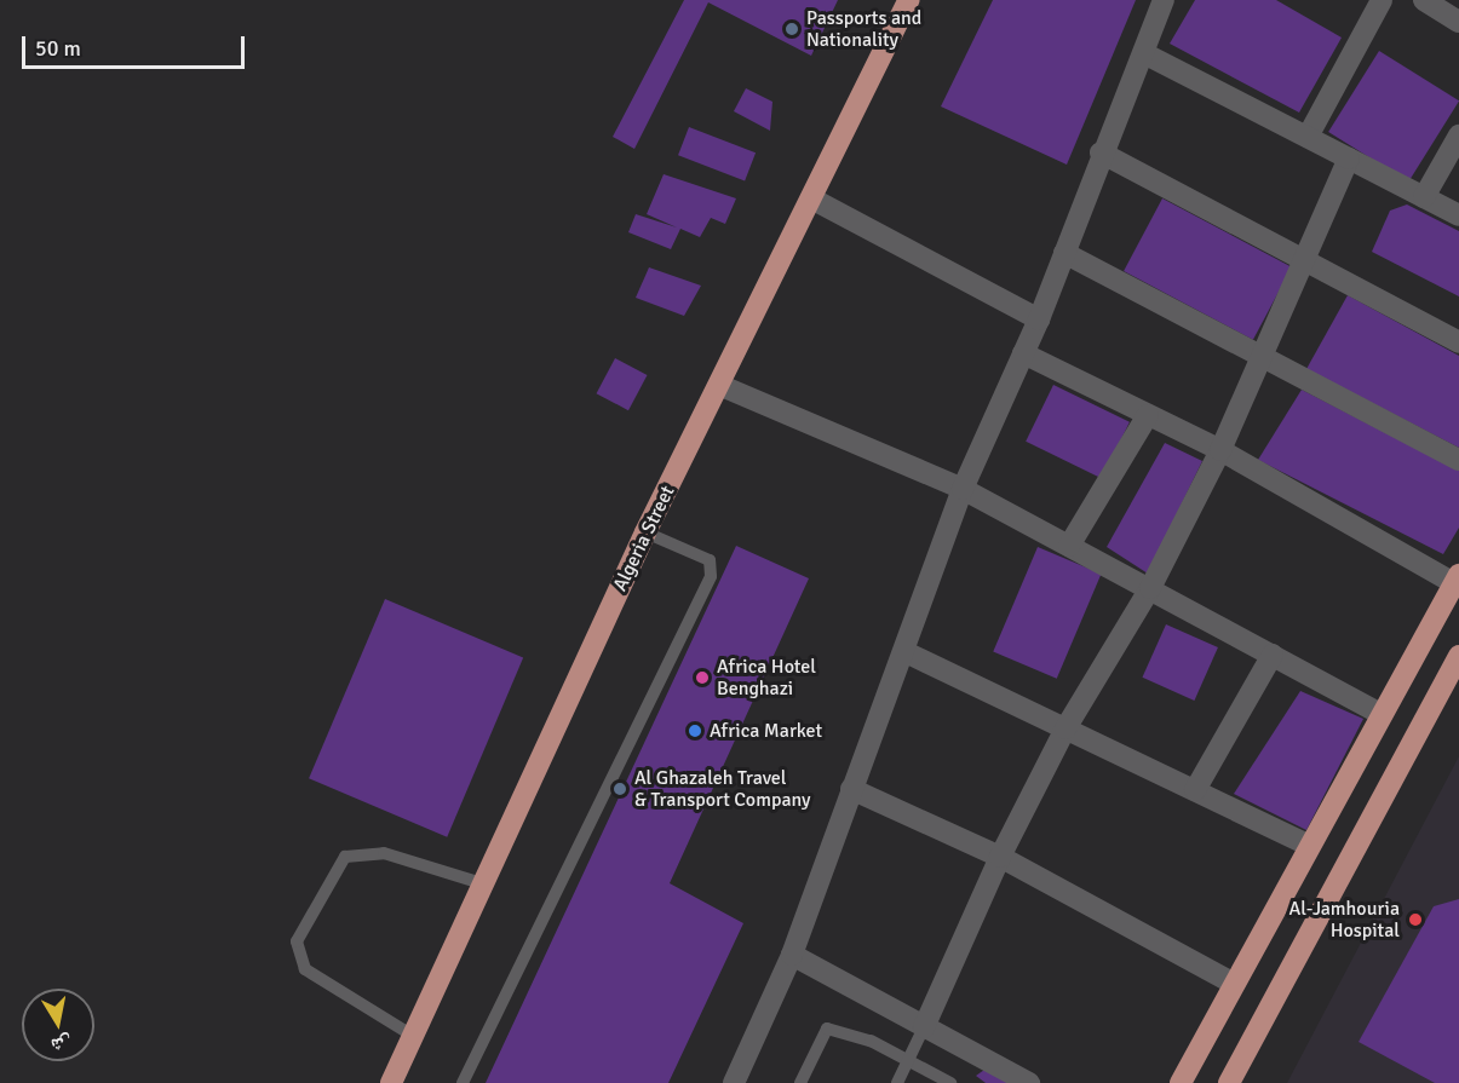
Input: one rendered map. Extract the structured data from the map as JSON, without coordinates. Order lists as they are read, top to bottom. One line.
{"streets":{"main road":["Algeria Street"]},"places":["Passports and Nationality","Africa Hotel Benghazi","Africa Market","Al Ghazaleh Travel & Transport Company","Al-Jamhouria Hospital"],"scale_bar":"50 m","north":"bottom"}
